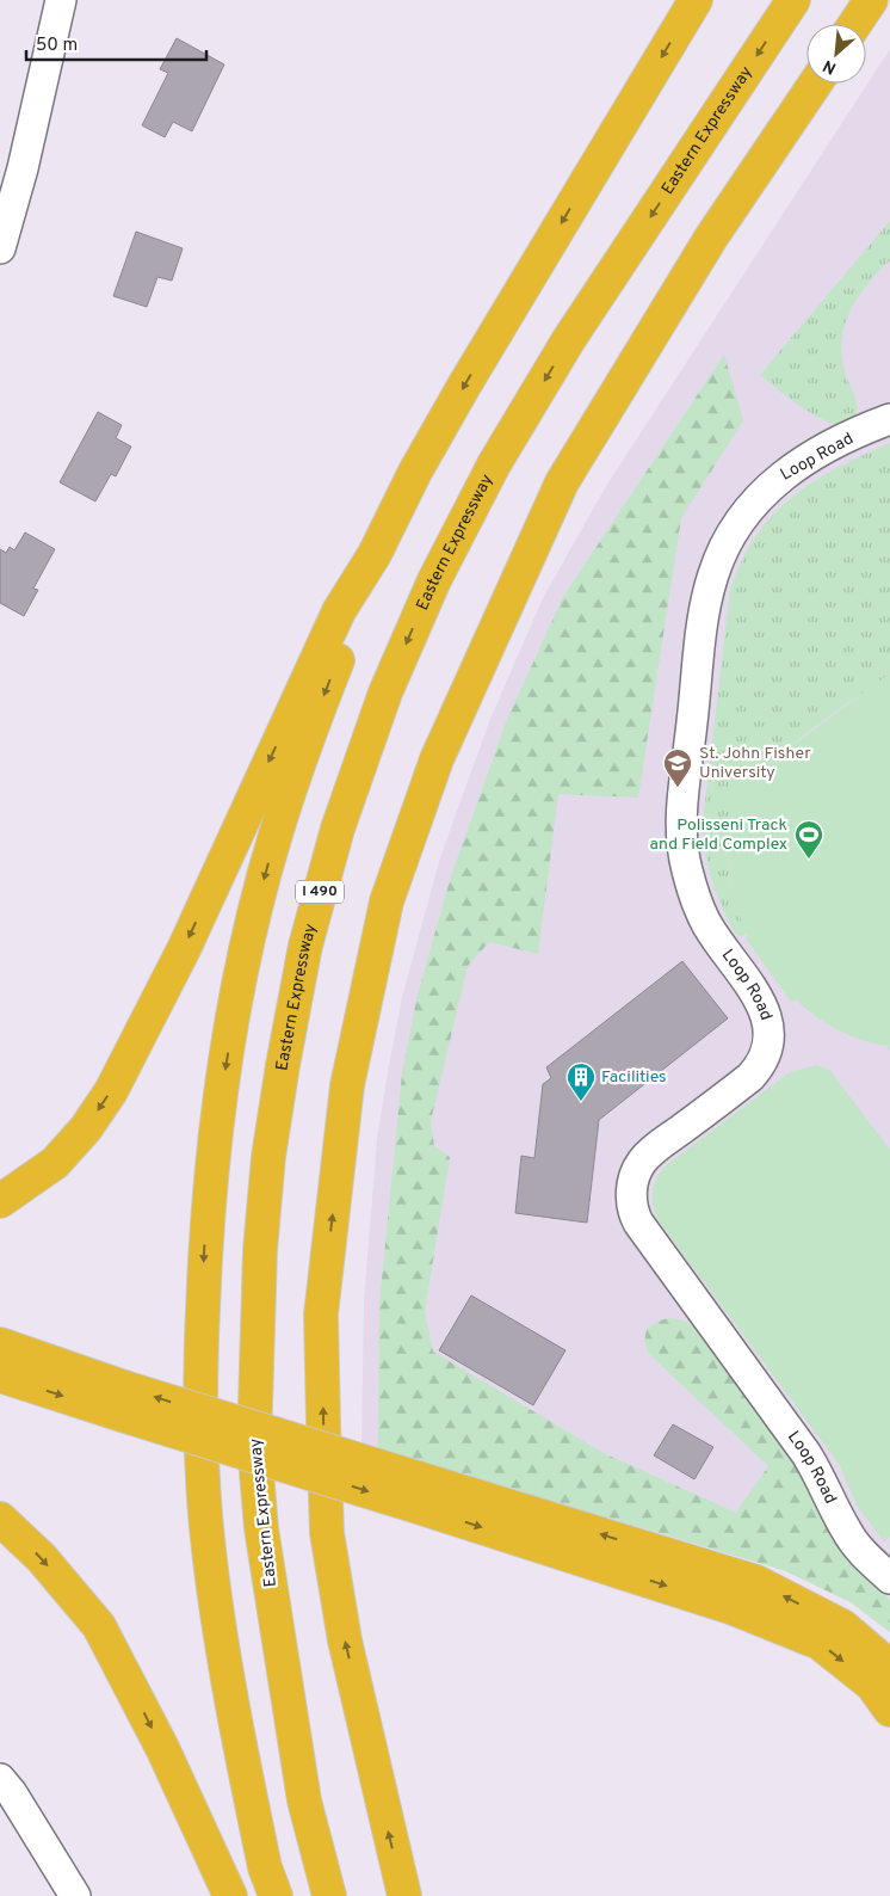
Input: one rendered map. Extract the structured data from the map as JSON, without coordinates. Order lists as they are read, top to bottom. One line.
{"streets":{"highway":["Eastern Expressway","I 490"],"street":["Loop Road"]},"places":{"school or university":["St. John Fisher University"],"sports":["Polisseni Track and Field Complex"],"building":["Facilities"]},"scale_bar":"50 m","north":"bottom left"}
